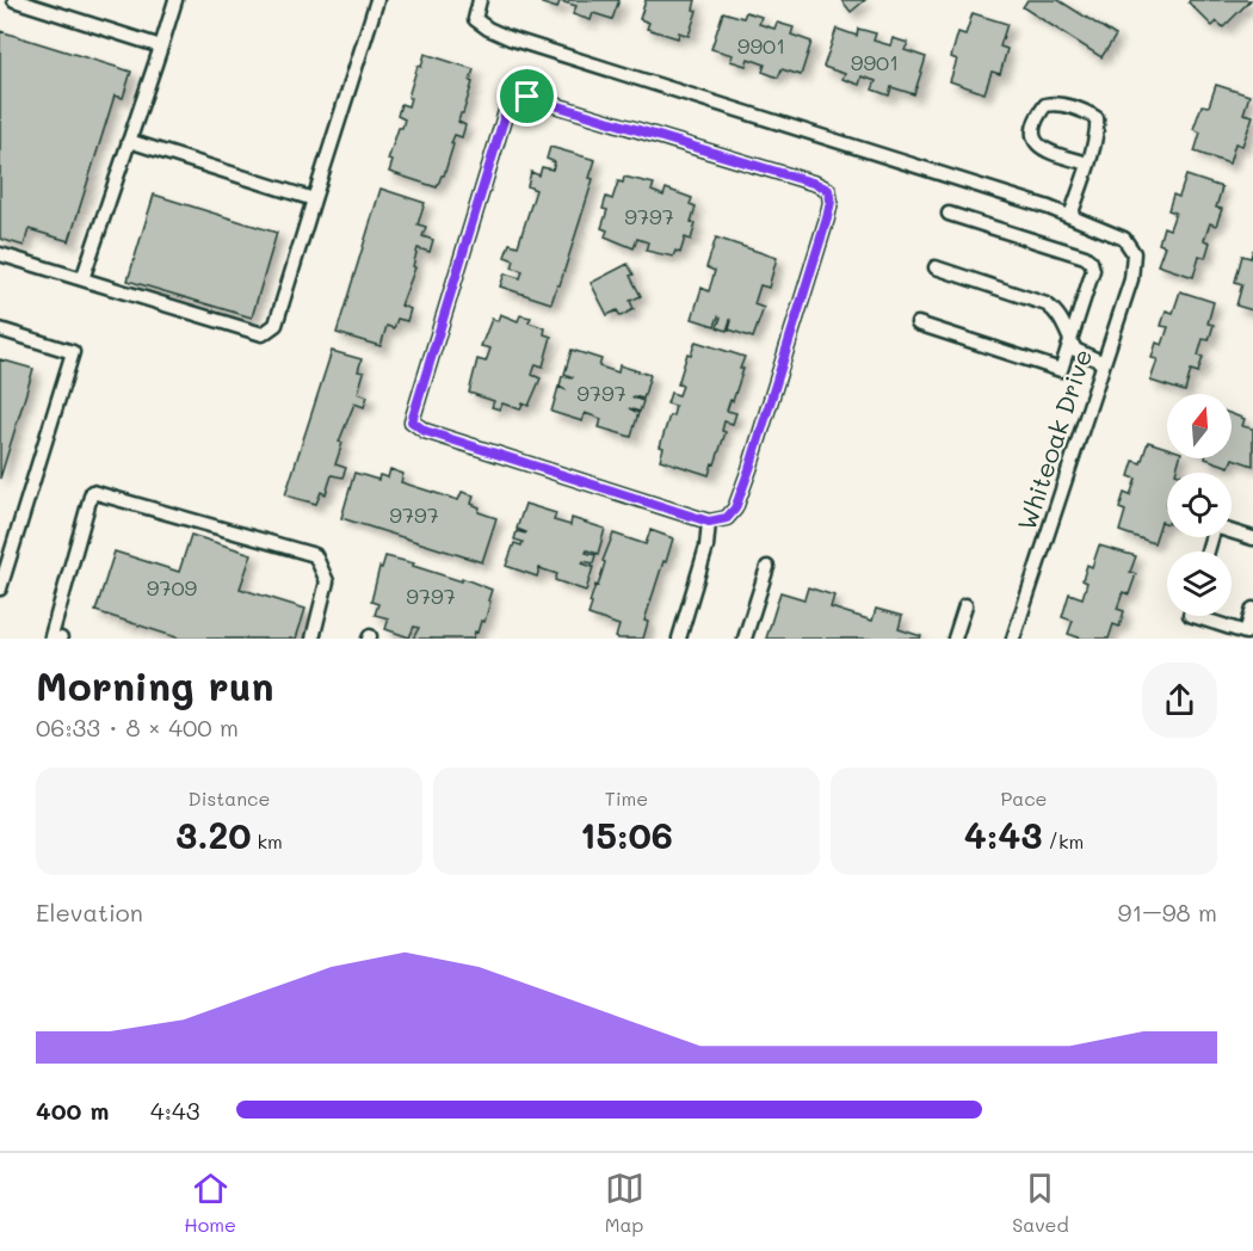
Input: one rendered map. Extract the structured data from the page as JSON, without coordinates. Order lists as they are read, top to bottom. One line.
{"streets":{"lane":["Whiteoak Drive"]},"house_numbers":["9901","9901","9797","9797","9797","9709","9797"],"north":"top","page":{"heading":["Morning run","06:33 · 8 × 400 m"],"stats":[["Distance","3.20 km"],["Time","15:06"],["Pace","4:43 /km"]],"chart":["Elevation","91–98 m"],"list":[{"name":"400 m","note":"4:43"}],"tabs":["Home","Map","Saved"]}}
